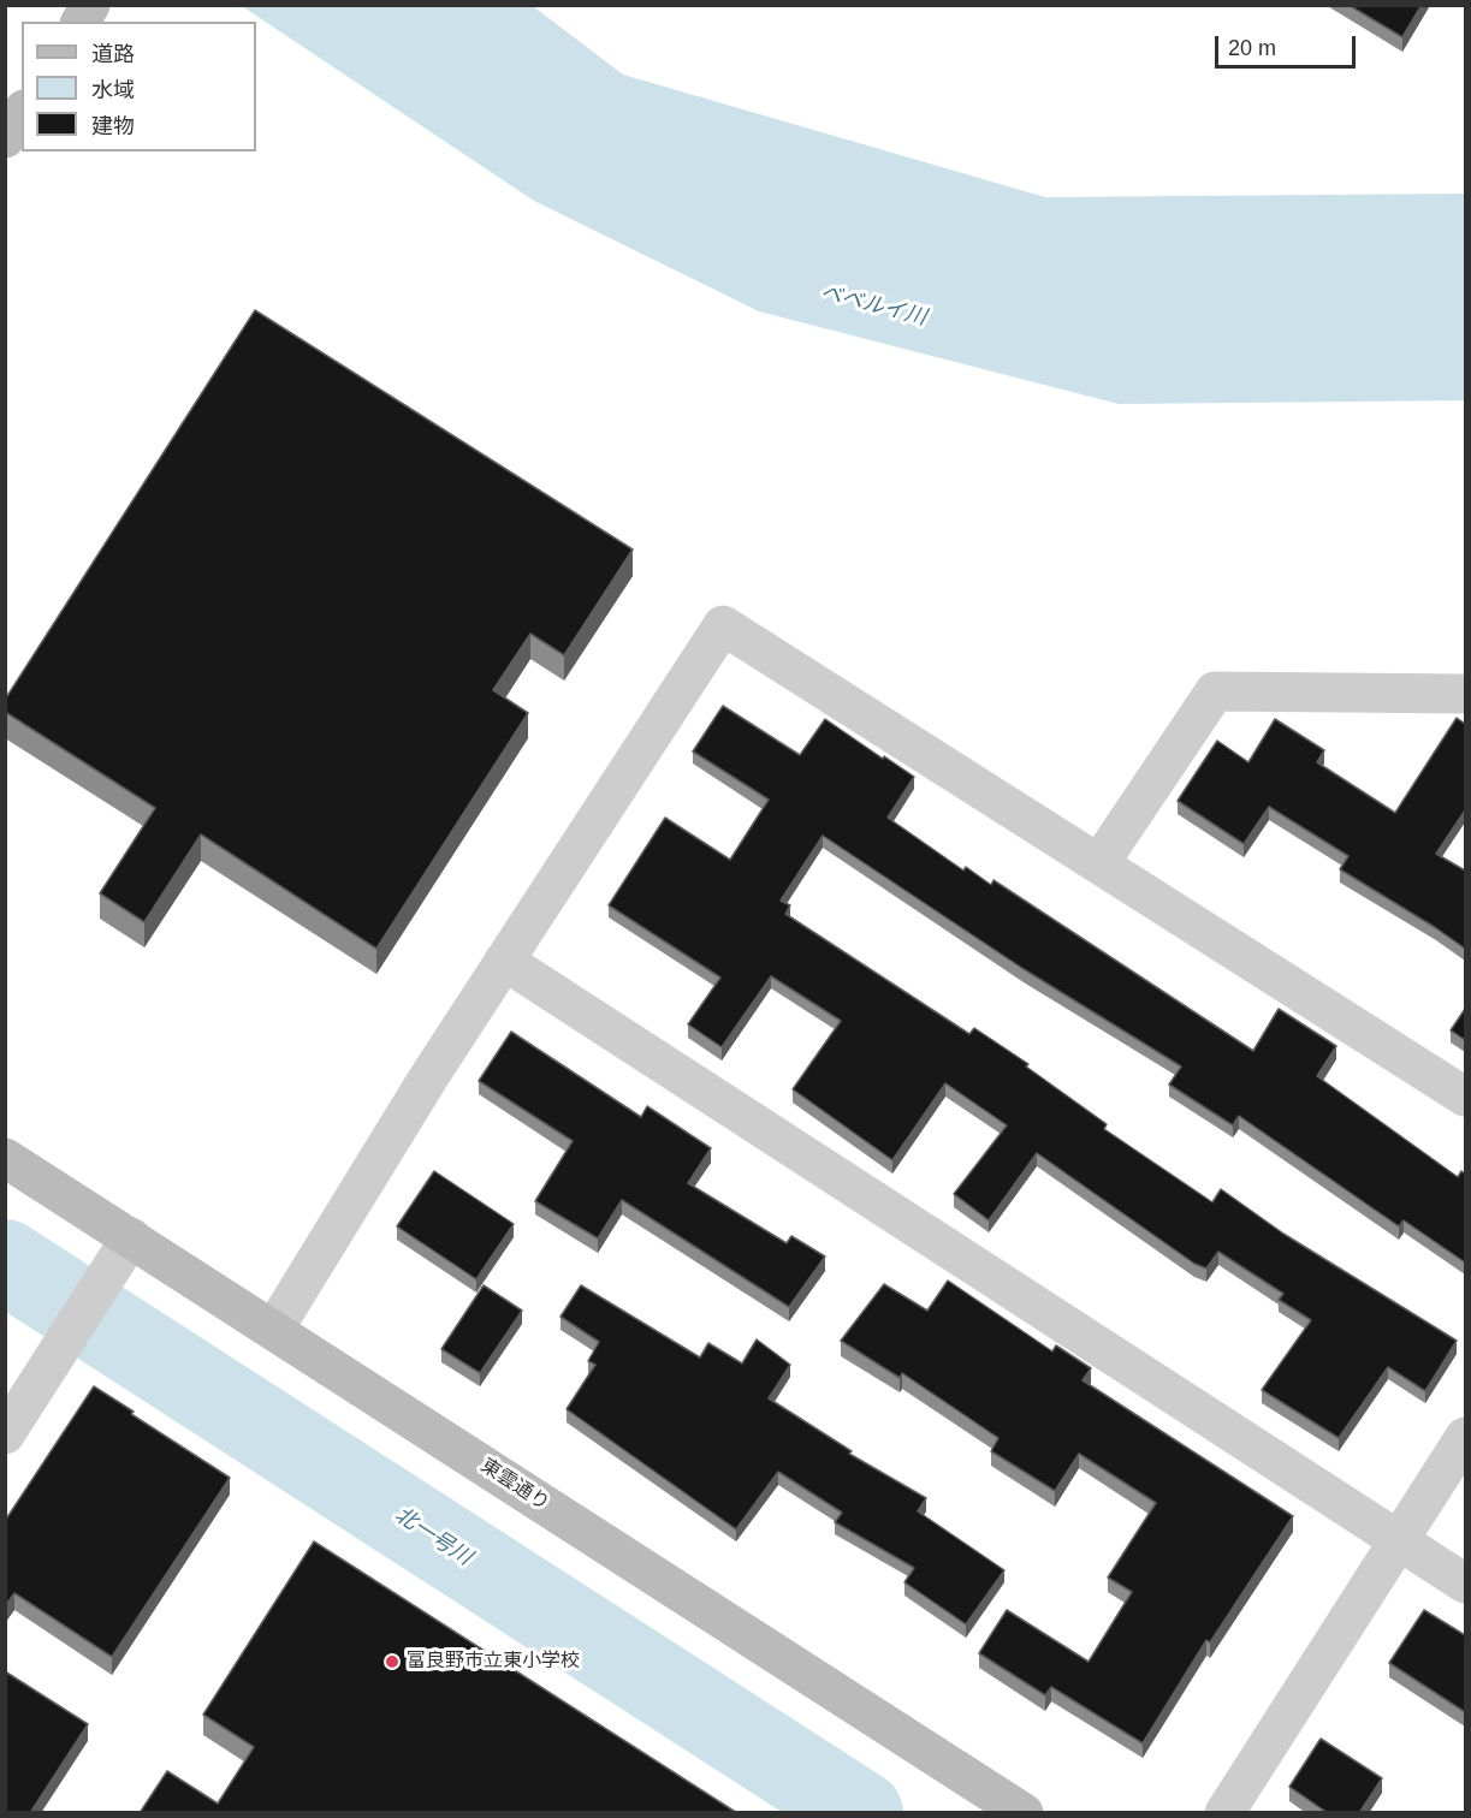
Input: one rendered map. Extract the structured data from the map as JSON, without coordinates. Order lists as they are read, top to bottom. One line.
{"streets":{"street":["東雲通り"]},"water":["ベベルイ川","北一号川"],"places":["富良野市立東小学校"],"legend":["道路","水域","建物"],"scale_bar":"20 m"}
